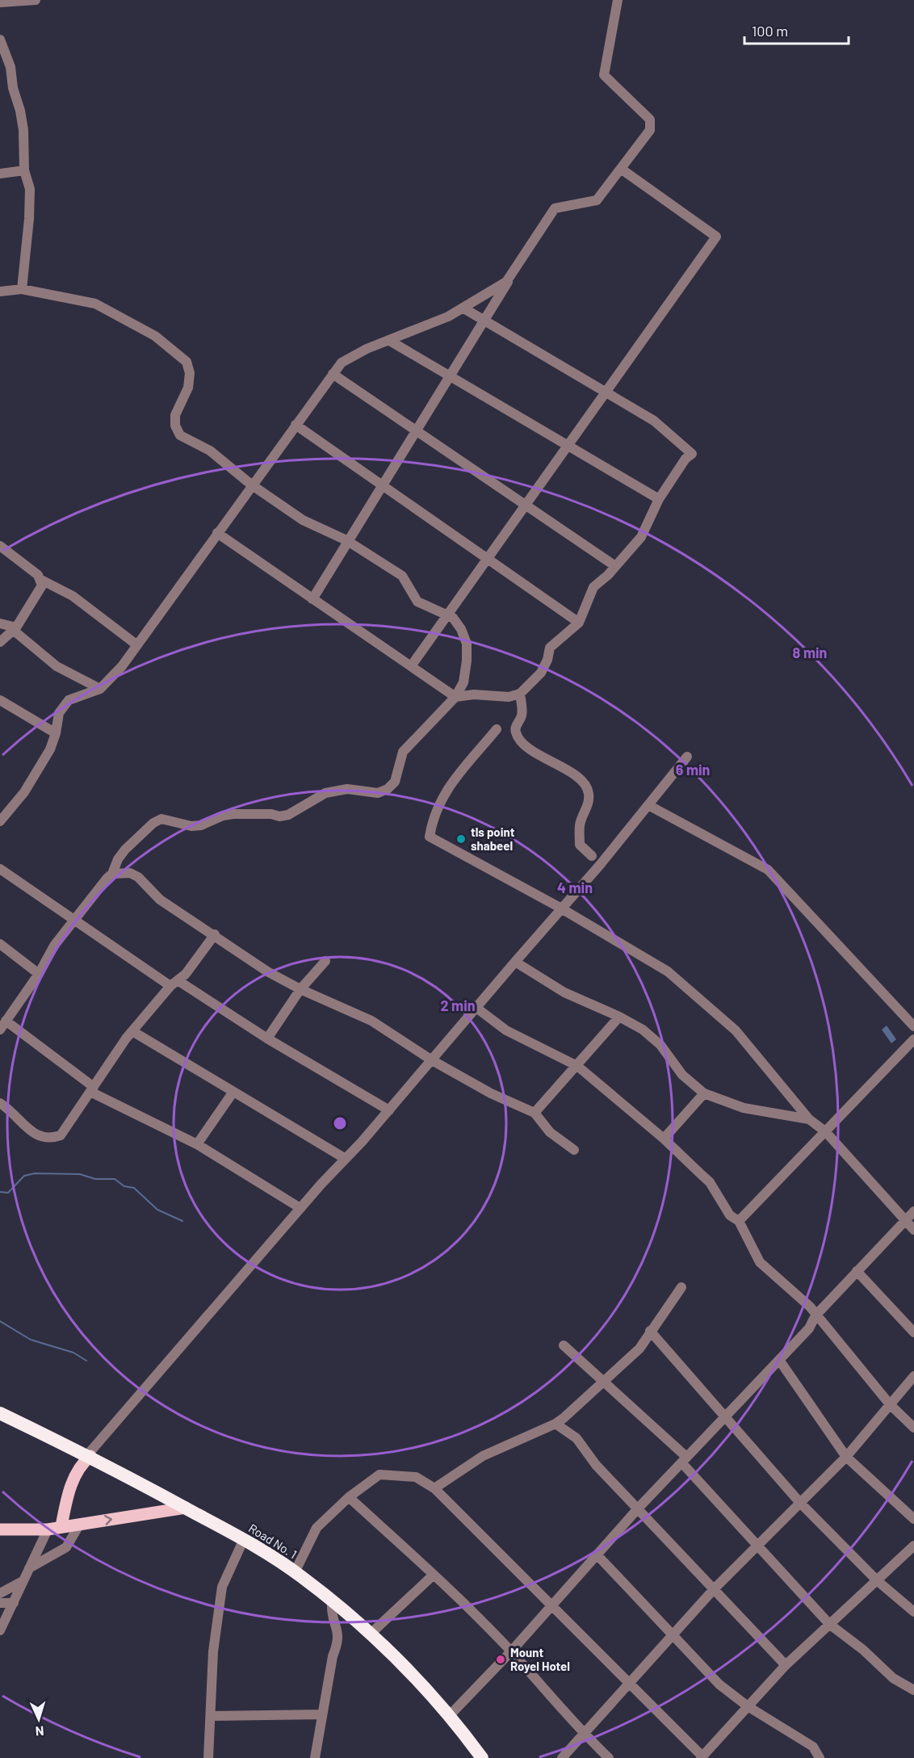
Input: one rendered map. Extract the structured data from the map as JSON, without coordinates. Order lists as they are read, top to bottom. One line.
{"streets":{"highway":["Road No. 1"]},"places":["tls point shabeel","Mount Royel Hotel"],"scale_bar":"100 m","north":"bottom","rings":["8 min","6 min","4 min","2 min"]}
